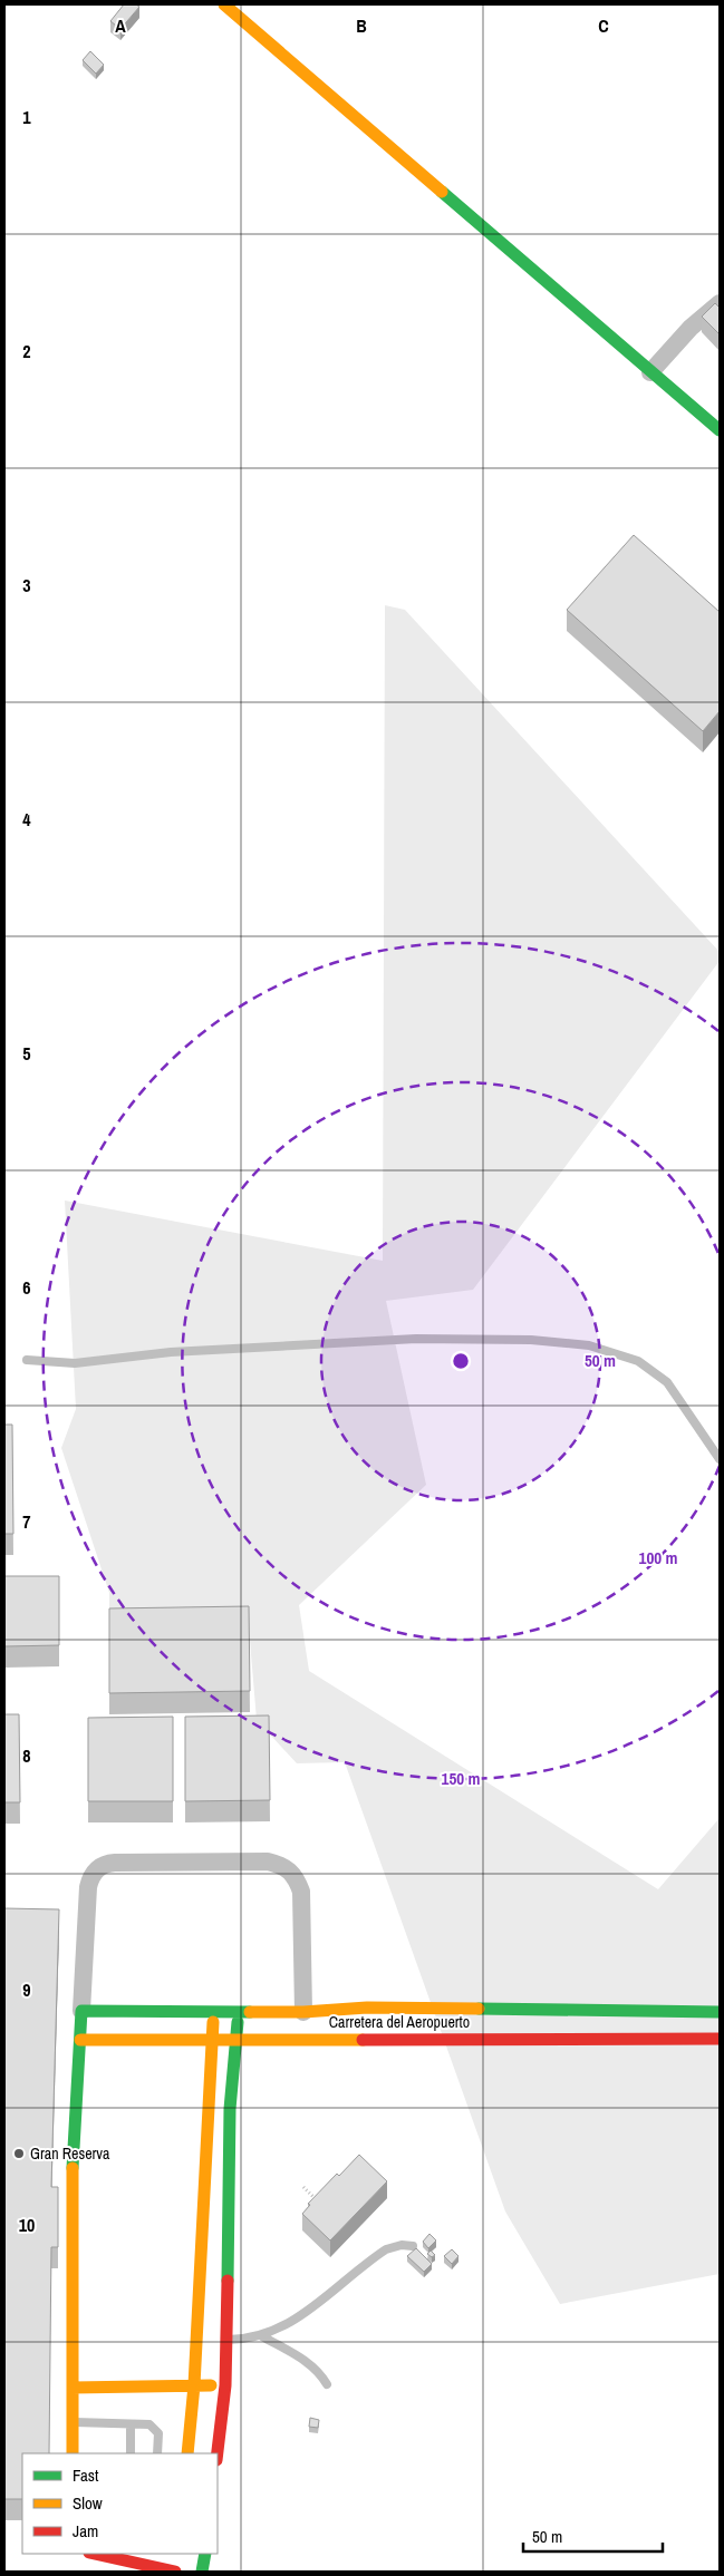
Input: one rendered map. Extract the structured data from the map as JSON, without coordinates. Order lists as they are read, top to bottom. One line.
{"streets":{"street":["Carretera del Aeropuerto"]},"places":["Gran Reserva"],"legend":["Fast","Slow","Jam"],"scale_bar":"50 m","grid":{"columns":["A","B","C"],"rows":["1","2","3","4","5","6","7","8","9","10"]},"rings":["50 m","100 m","150 m"]}
